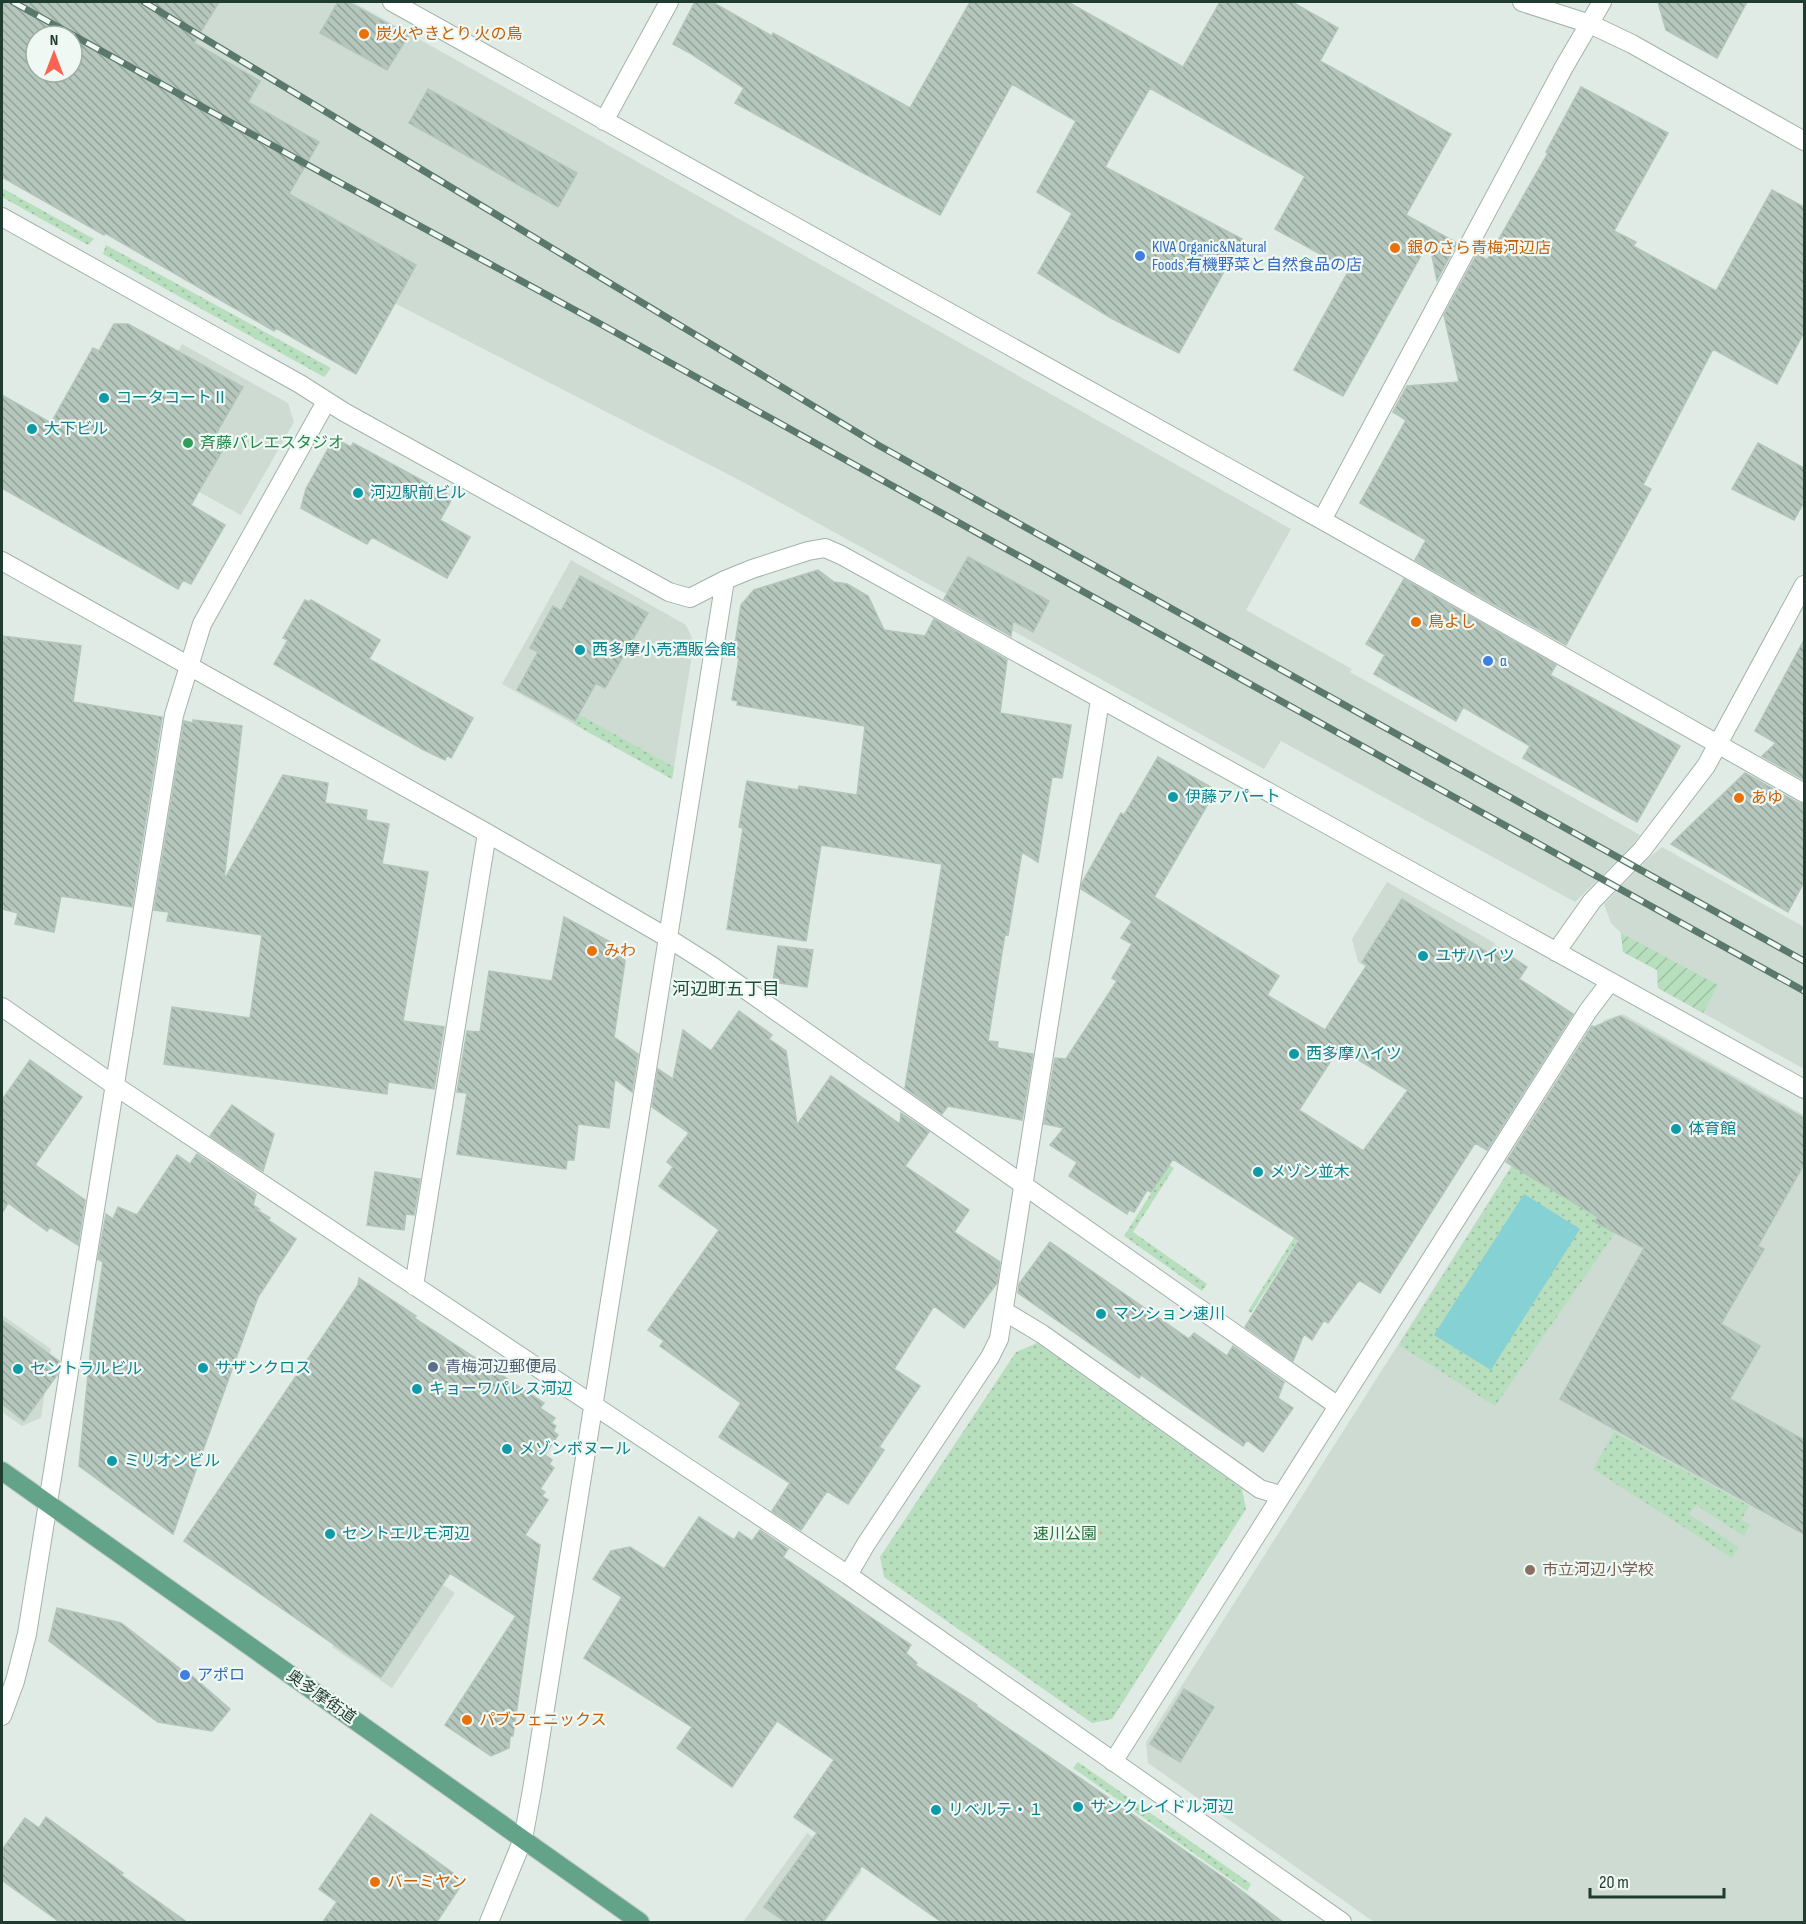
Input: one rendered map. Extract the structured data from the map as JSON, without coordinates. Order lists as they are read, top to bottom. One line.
{"streets":{"main road":["奥多摩街道"]},"districts":["河辺町五丁目"],"parks":["速川公園"],"places":["炭火やきとり 火の鳥","銀のさら青梅河辺店","KIVA Organic&Natural Foods 有機野菜と自然食品の店","コータコートⅡ","大下ビル","斉藤バレエスタジオ","河辺駅前ビル","鳥よし","西多摩小売酒販会館","α","伊藤アパート","あゆ","みわ","ユザハイツ","西多摩ハイツ","体育館","メゾン並木","マンション速川","青梅河辺郵便局","サザンクロス","セントラルビル","キョーワパレス河辺","メゾンボヌール","ミリオンビル","セントエルモ河辺","市立河辺小学校","アポロ","パブフェニックス","サンクレイドル河辺","リベルテ・１","バーミヤン"],"scale_bar":"20 m","north":"top"}
